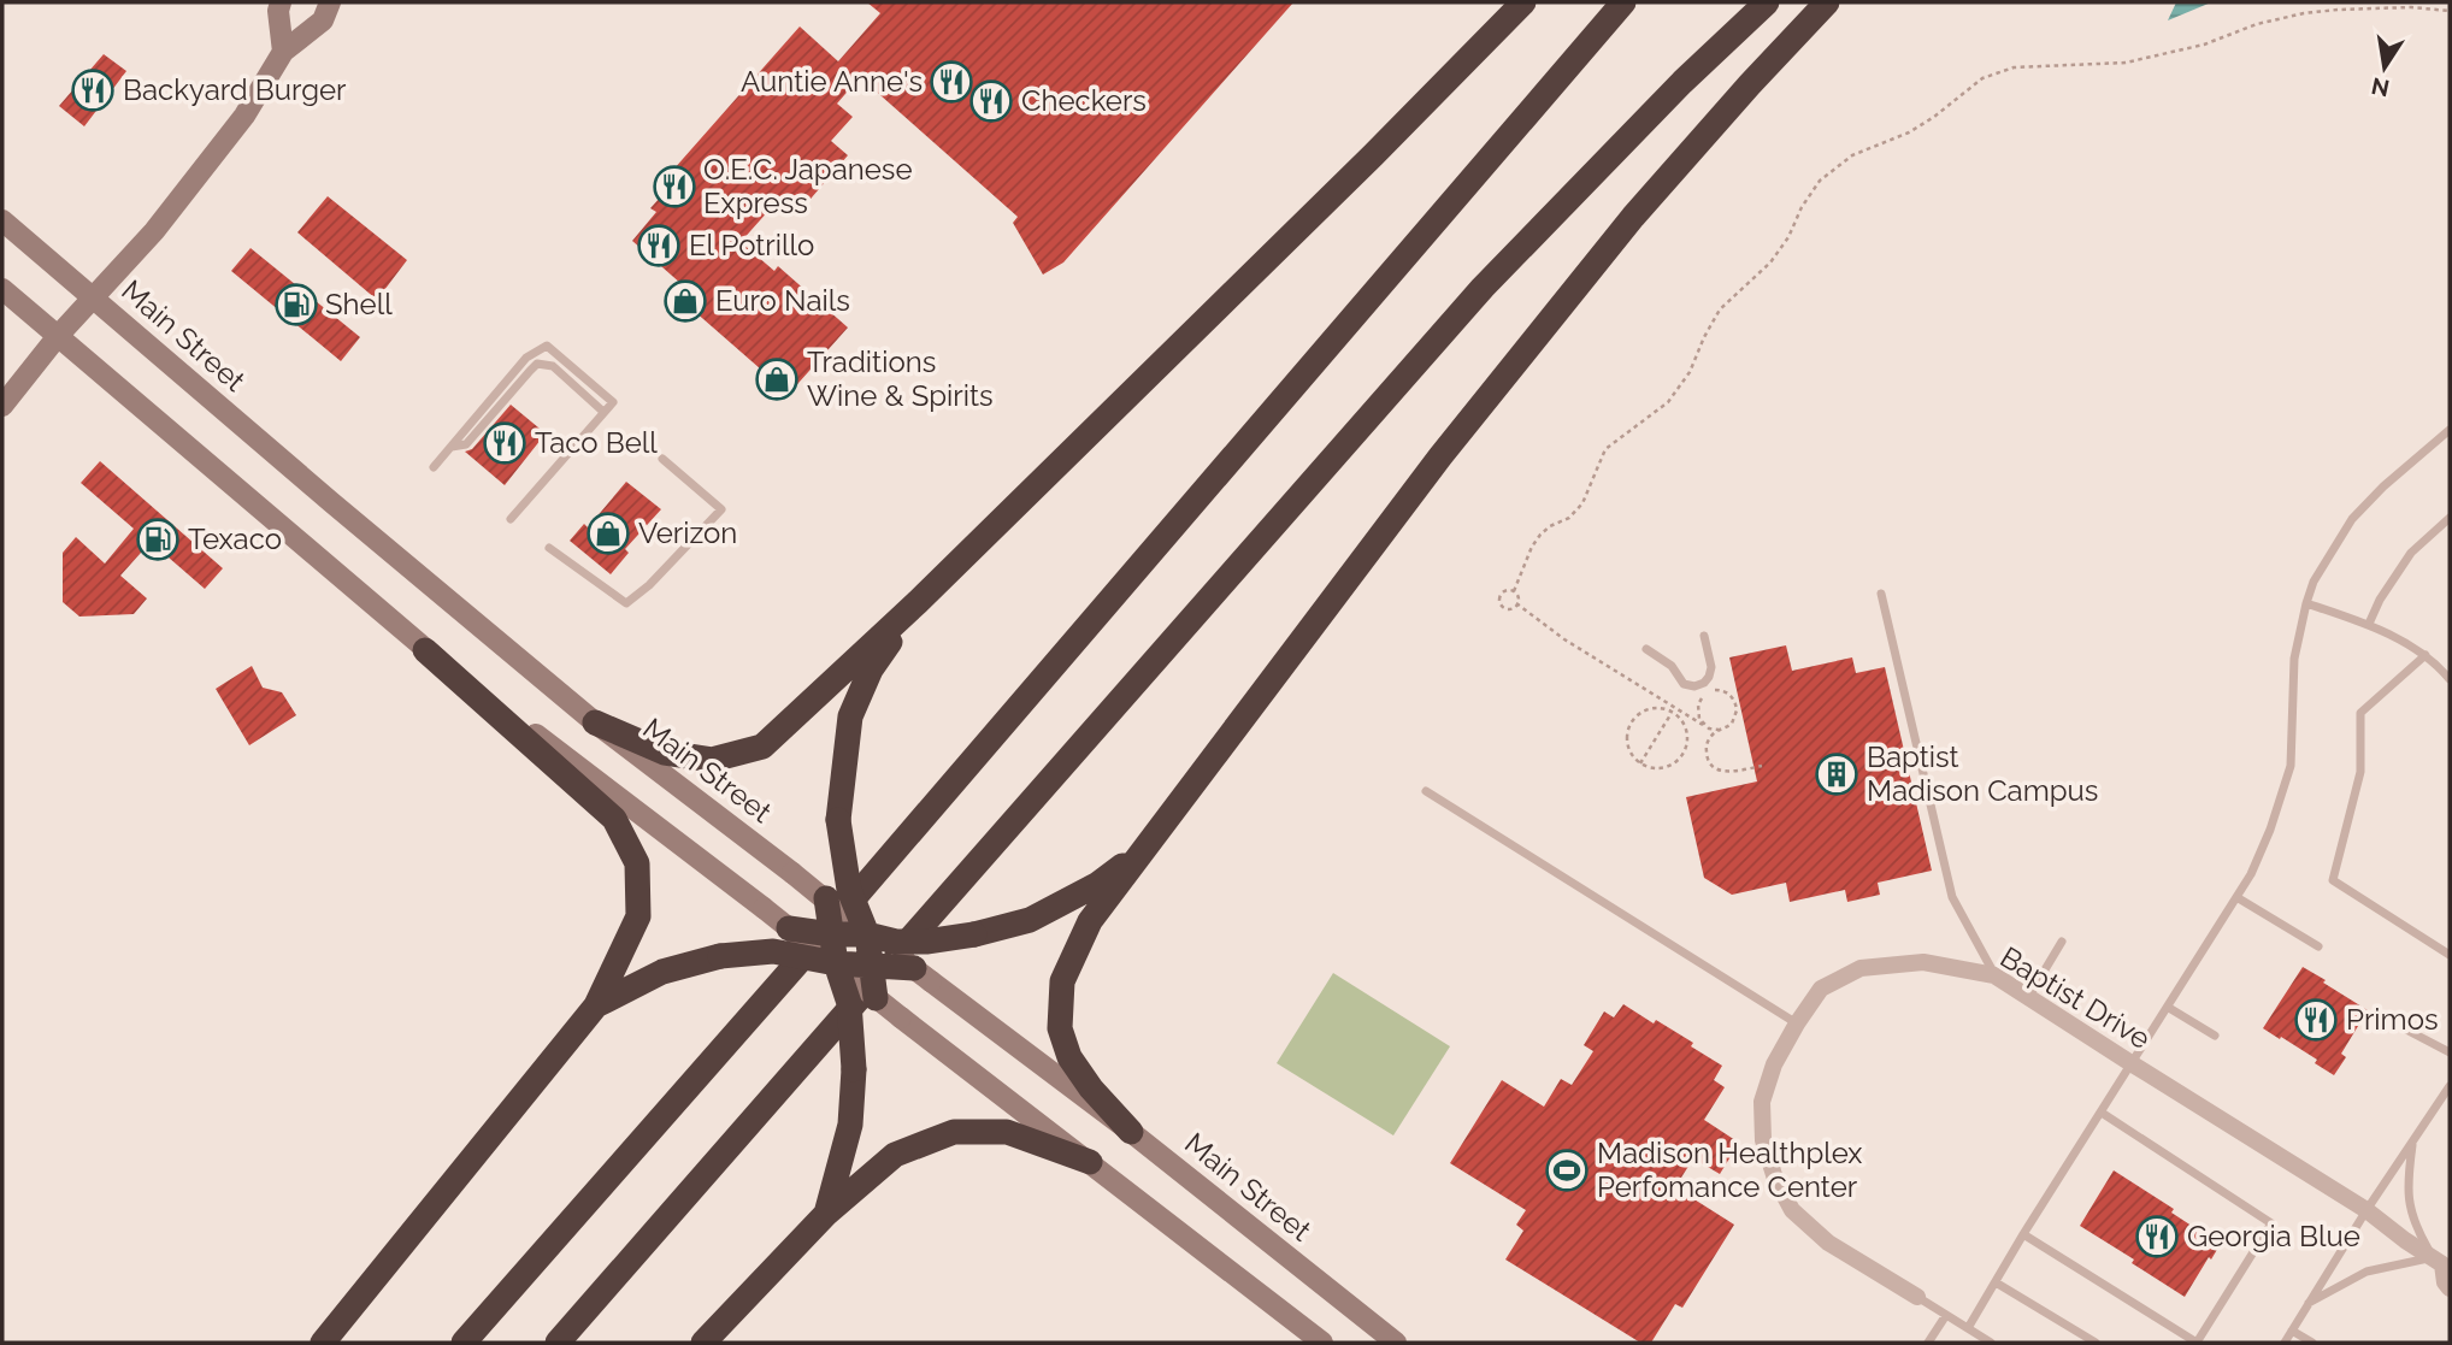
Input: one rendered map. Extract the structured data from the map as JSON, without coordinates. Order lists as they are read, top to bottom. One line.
{"streets":{"main road":["Main Street"],"street":["Baptist Drive"]},"places":{"restaurant":["Auntie Anne's","Backyard Burger","Checkers","O.E.C. Japanese Express","El Potrillo","Taco Bell","Primos","Georgia Blue"],"shop":["Euro Nails","Traditions Wine & Spirits","Verizon"],"fuel station":["Shell","Texaco"],"building":["Baptist Madison Campus"],"sports":["Madison Healthplex Perfomance Center"]},"north":"bottom"}
